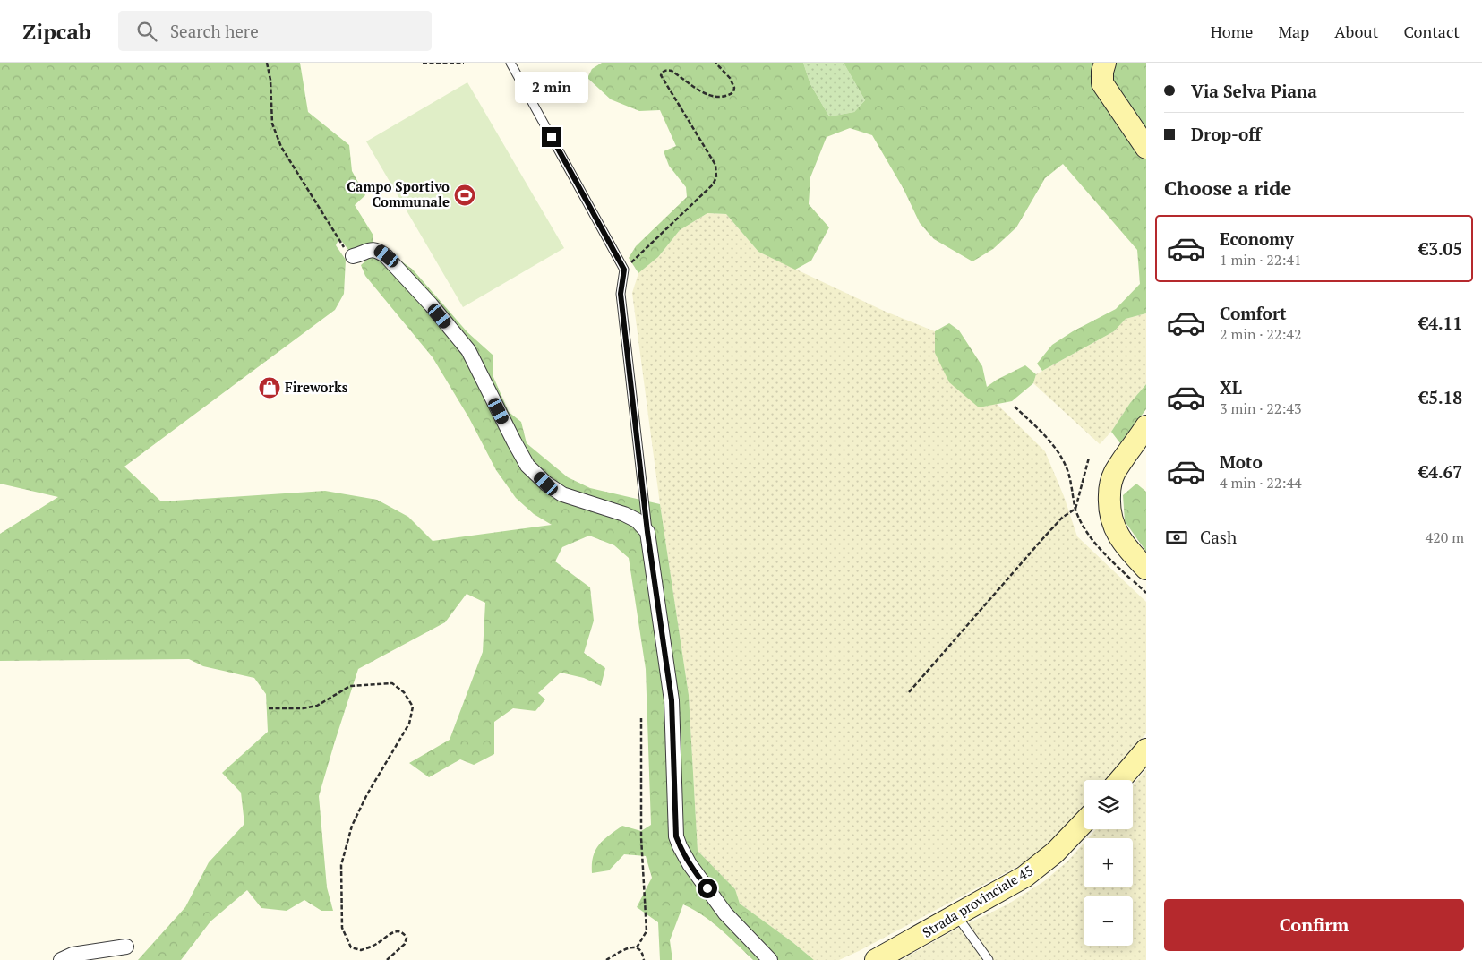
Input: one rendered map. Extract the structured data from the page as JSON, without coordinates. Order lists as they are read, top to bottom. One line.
{"streets":{"main road":["Strada provinciale 45"]},"places":{"sports":["Campo Sportivo Communale"],"shop":["Fireworks"]},"page":{"header":"Zipcab","search":"Search here","nav":["Home","Map","About","Contact"],"banner":["Via Selva Piana","Drop-off"],"bubble":"2 min","heading":"Choose a ride","list":[{"name":"Economy","note":"1 min · 22:41","value":"€3.05"},{"name":"Comfort","note":"2 min · 22:42","value":"€4.11"},{"name":"XL","note":"3 min · 22:43","value":"€5.18"},{"name":"Moto","note":"4 min · 22:44","value":"€4.67"}],"pay":["Cash","420 m"],"map_buttons":["+","−"],"buttons":"Confirm"}}
